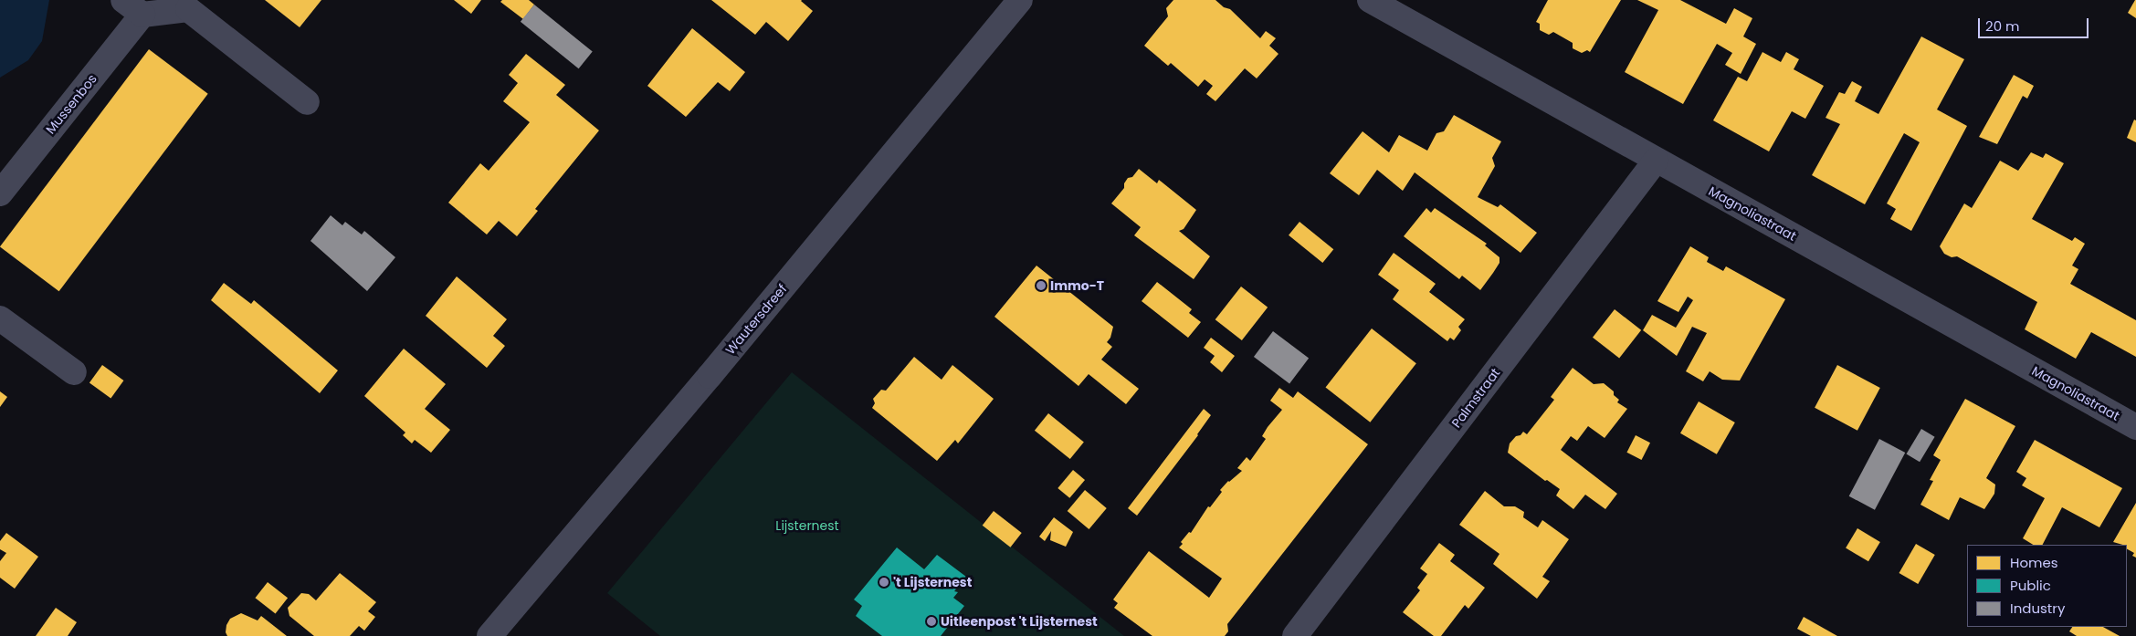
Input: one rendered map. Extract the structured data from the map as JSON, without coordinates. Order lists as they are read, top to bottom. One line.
{"streets":{"street":["Mussenbos","Magnoliastraat","Wautersdreef","Palmstraat"]},"crossings":[["Magnoliastraat","Palmstraat"]],"parks":["Lijsternest"],"places":["Immo-T","'t Lijsternest","Uitleenpost 't Lijsternest"],"legend":["Homes","Public","Industry"],"scale_bar":"20 m"}
